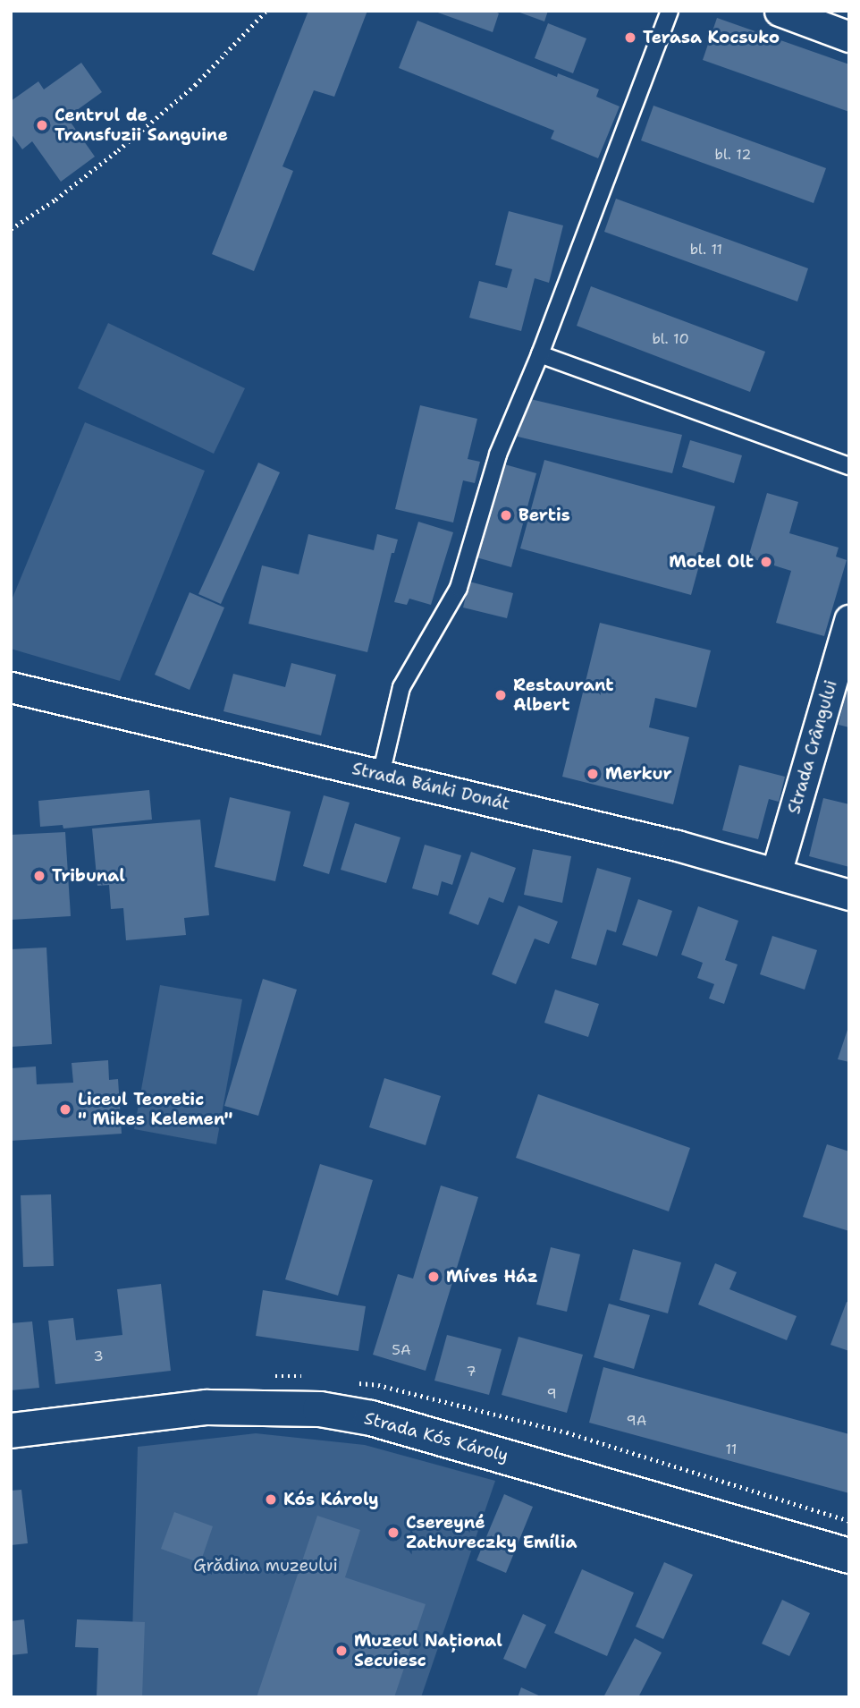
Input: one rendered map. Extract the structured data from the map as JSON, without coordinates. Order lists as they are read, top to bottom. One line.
{"streets":{"main road":["Strada Kós Károly"],"street":["Strada Crângului","Strada Bánki Donát"]},"crossings":[["Strada Crângului","Strada Bánki Donát"]],"parks":["Grădina muzeului"],"places":["Terasa Kocsuko","Centrul de Transfuzii Sanguine","Bertis","Motel Olt","Restaurant Albert","Merkur","Tribunal","Liceul Teoretic \" Mikes Kelemen\"","Míves Ház","Kós Károly","Csereyné Zathureczky Emília","Muzeul Național Secuiesc"],"house_numbers":["bl. 12","bl. 11","bl. 10","5A","3","7","9","9A","11"]}
